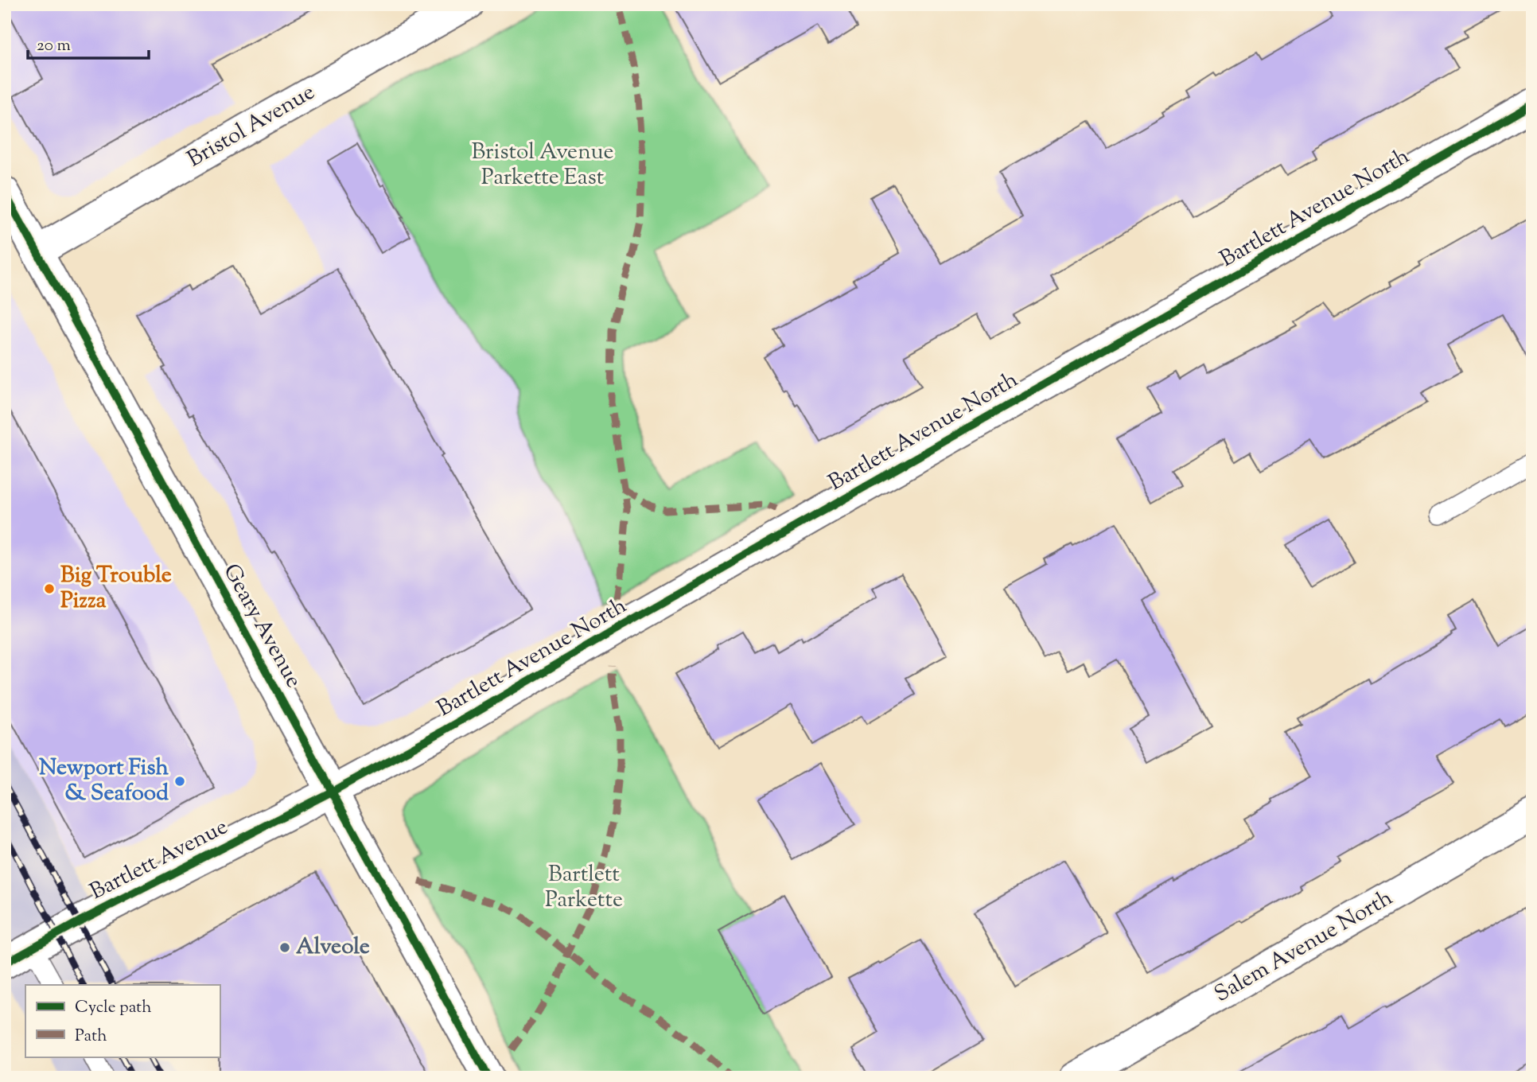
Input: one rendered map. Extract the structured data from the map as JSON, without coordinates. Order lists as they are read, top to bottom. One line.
{"streets":{"street":["Bristol Avenue","Bartlett Avenue North","Geary Avenue","Bartlett Avenue","Salem Avenue North"]},"crossings":[["Bristol Avenue","Geary Avenue"],["Bartlett Avenue North","Geary Avenue"],["Bartlett Avenue North","Bartlett Avenue"],["Geary Avenue","Bartlett Avenue"]],"parks":["Bristol Avenue Parkette East","Bartlett Parkette"],"places":["Big Trouble Pizza","Newport Fish & Seafood","Alveole"],"legend":["Cycle path","Path"],"scale_bar":"20 m"}
